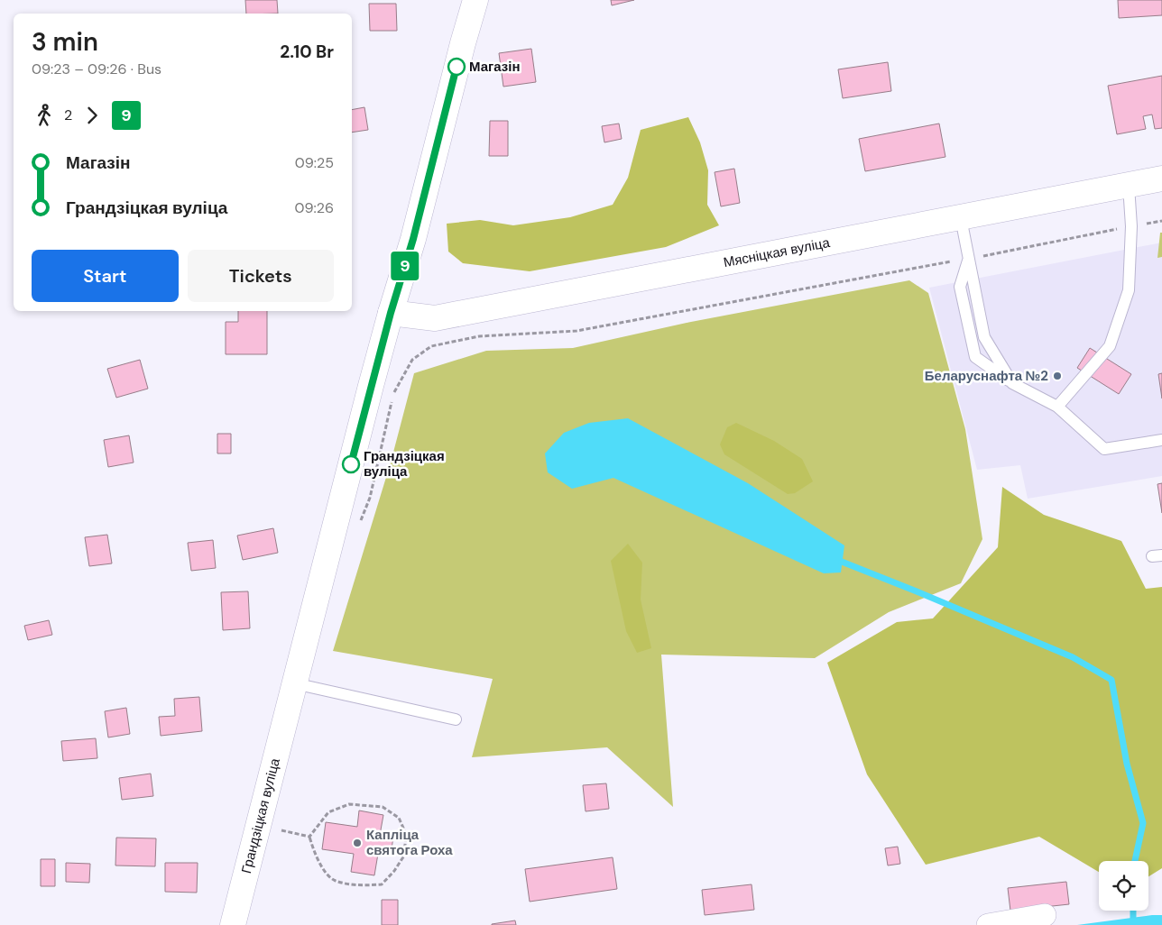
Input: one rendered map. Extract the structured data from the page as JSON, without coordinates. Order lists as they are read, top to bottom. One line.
{"streets":{"main road":["Мясніцкая вуліца","Грандзіцкая вуліца"]},"crossings":[["Мясніцкая вуліца","Грандзіцкая вуліца"]],"places":["Магазін","Беларуснафта №2","Грандзіцкая вуліца","Капліца святога Роха"],"lines":["bus line 9"],"page":{"on_map":"9","heading":["3 min","09:23 – 09:26 · Bus","2.10 Br"],"legs":["2","9"],"list":[{"name":"Магазін","value":"09:25"},{"name":"Грандзіцкая вуліца","value":"09:26"}],"buttons":["Start","Tickets"]}}
